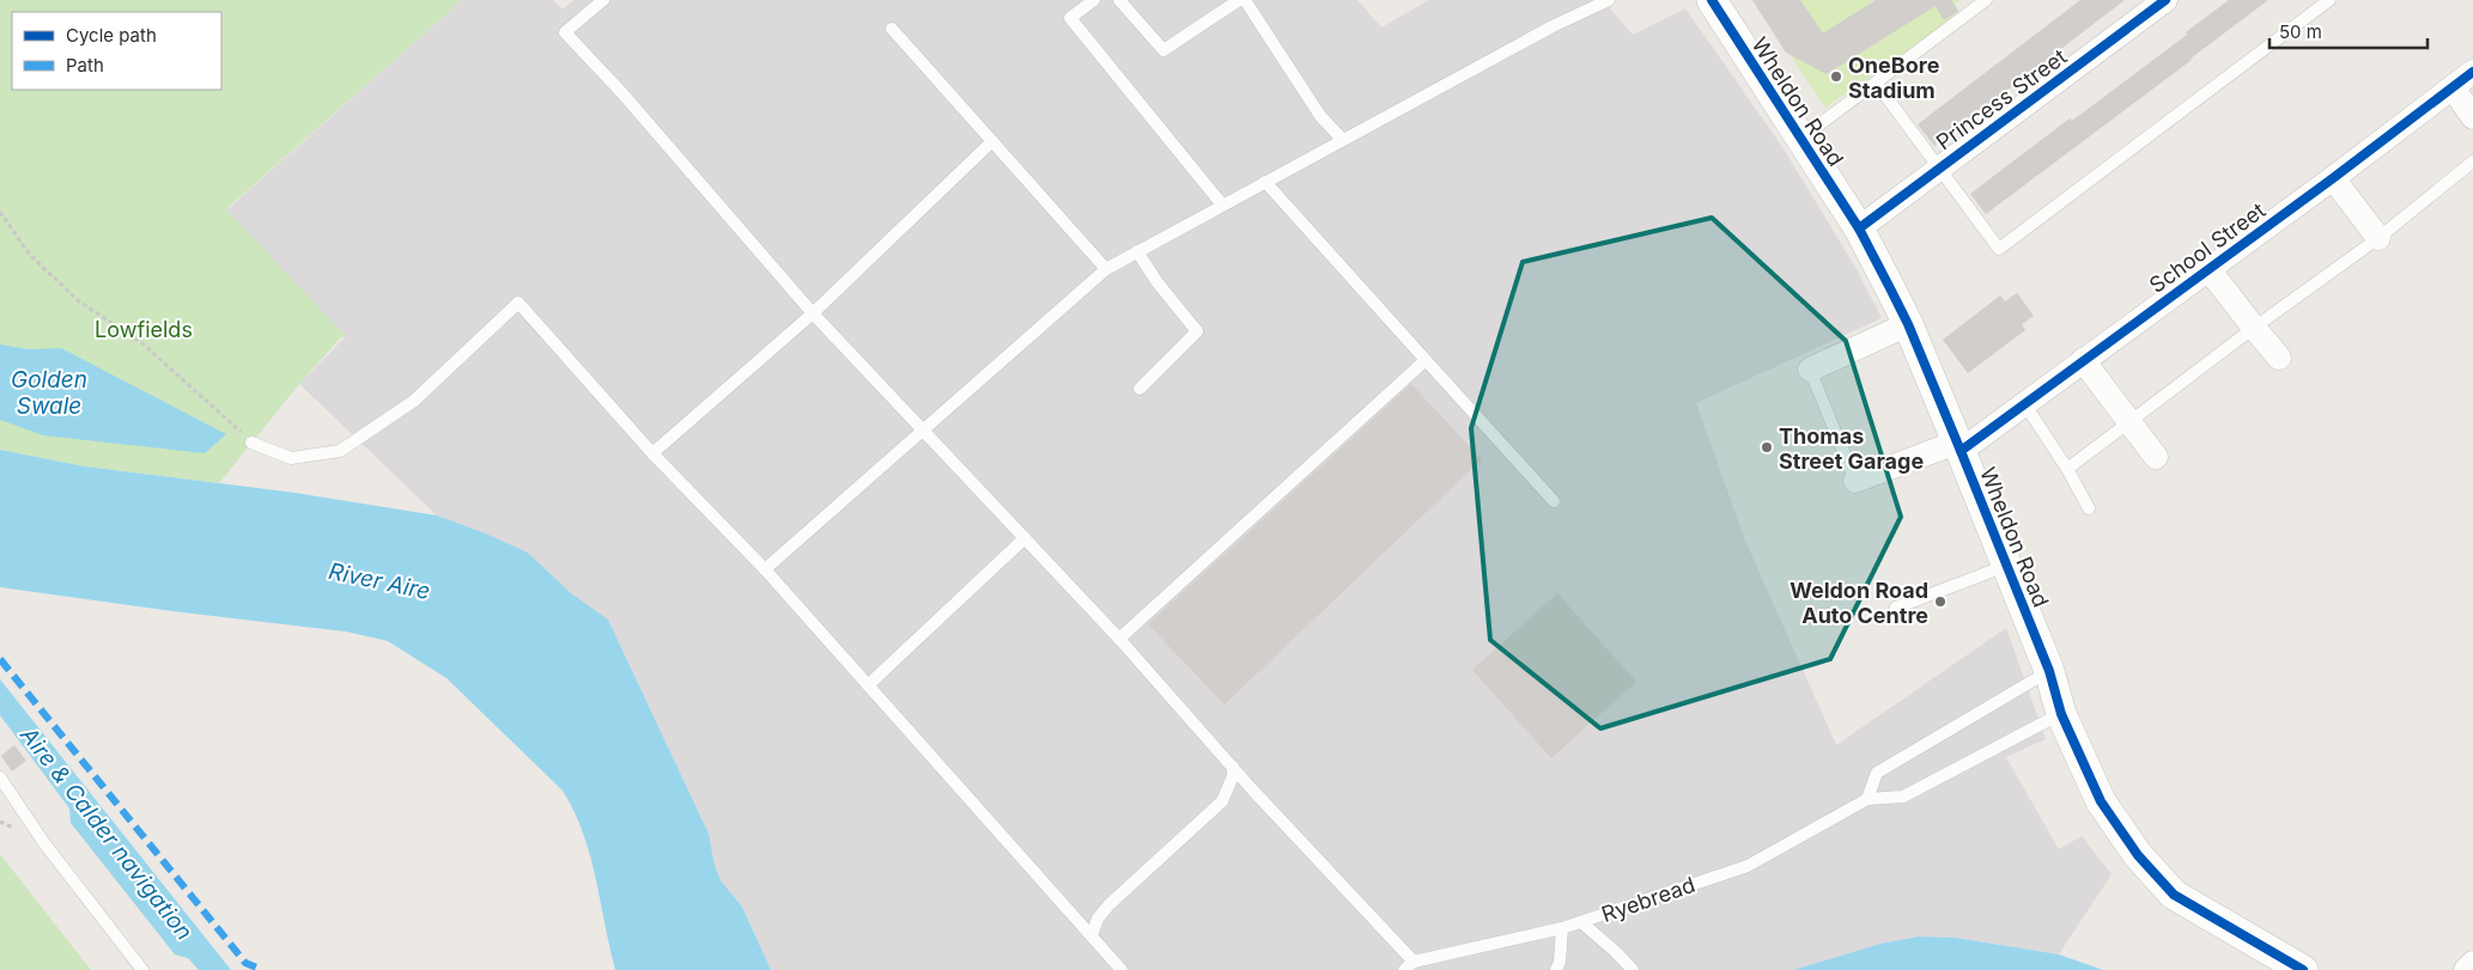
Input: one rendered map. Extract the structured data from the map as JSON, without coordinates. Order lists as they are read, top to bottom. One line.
{"streets":{"street":["Princess Street","Wheldon Road","School Street"],"lane":["Ryebread"]},"crossings":[["Princess Street","Wheldon Road"],["Wheldon Road","School Street"],["Wheldon Road","Ryebread"]],"water":["Golden Swale","River Aire","Aire & Calder navigation"],"parks":["Lowfields"],"places":["OneBore Stadium","Thomas Street Garage","Weldon Road Auto Centre"],"legend":["Cycle path","Path"],"scale_bar":"50 m"}
